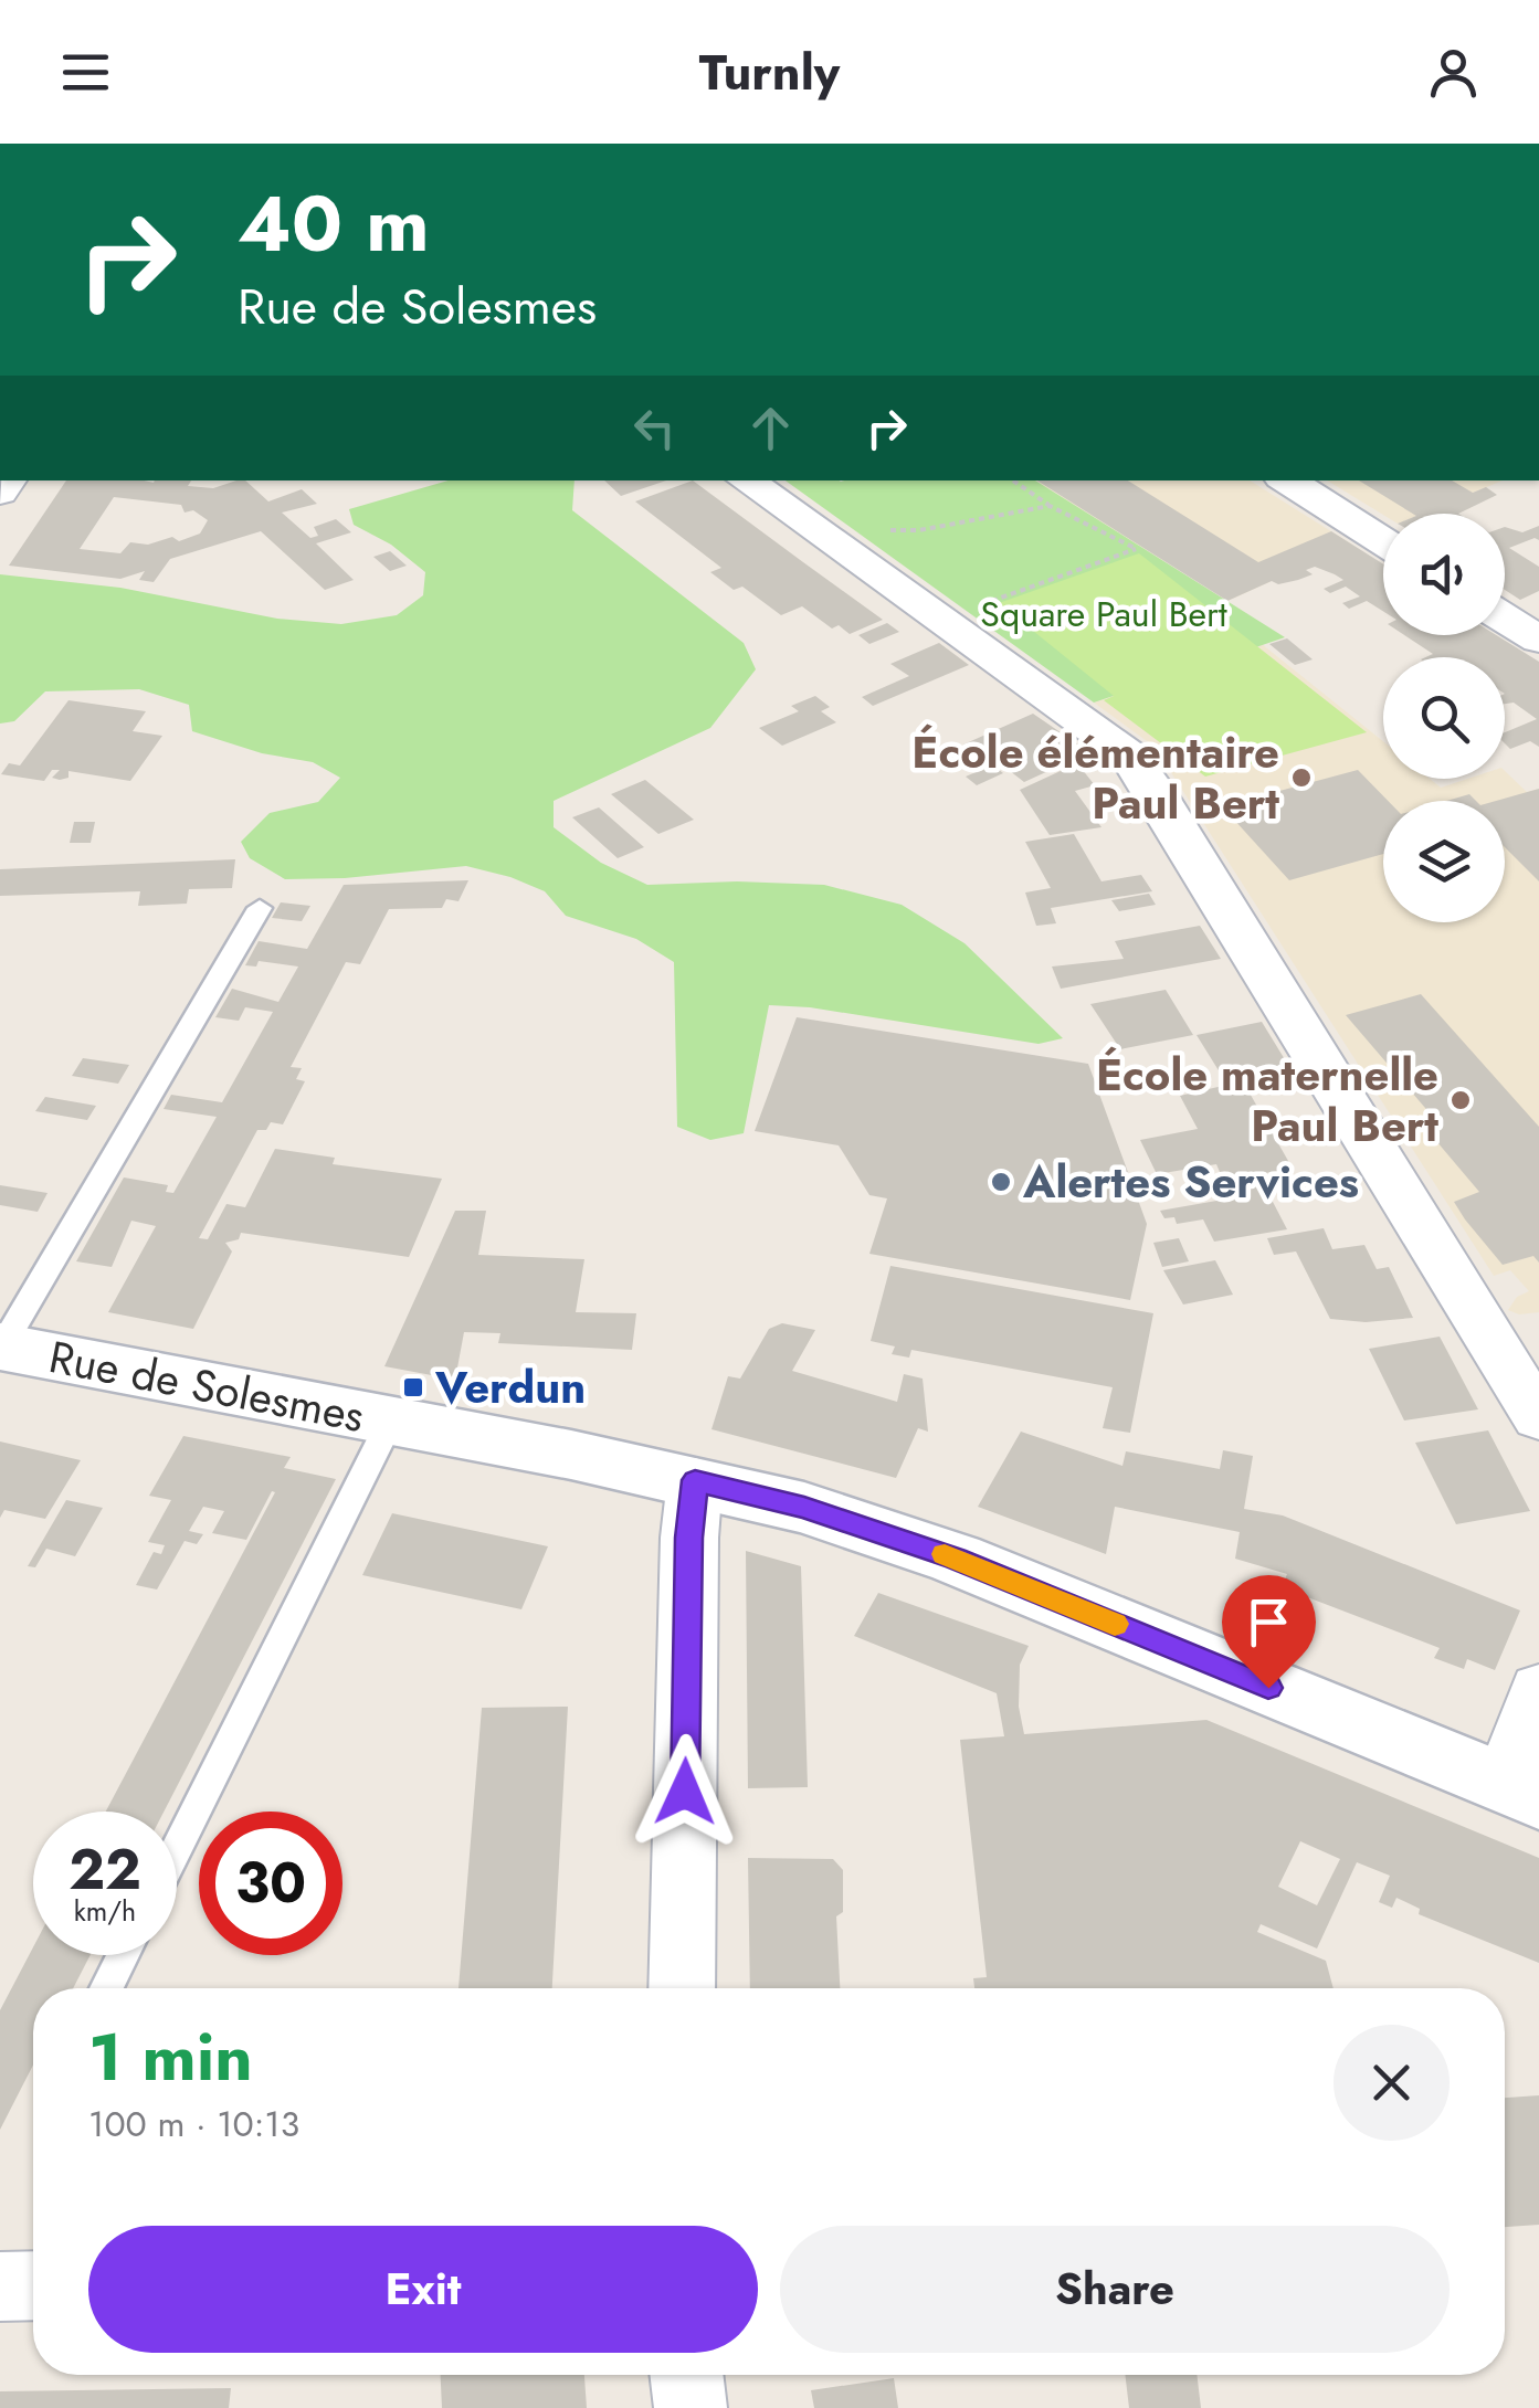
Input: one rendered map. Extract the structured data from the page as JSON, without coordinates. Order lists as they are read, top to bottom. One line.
{"streets":{"main road":["Rue de Solesmes"]},"parks":["Square Paul Bert"],"places":{"other":["École élémentaire Paul Bert","École maternelle Paul Bert","Alertes Services"],"transit":["Verdun"]},"page":{"header":"Turnly","turn":["40 m","Rue de Solesmes"],"speed":"22 km/h","limit":"30","heading":["1 min","100 m · 10:13"],"buttons":["Exit","Share"]}}
